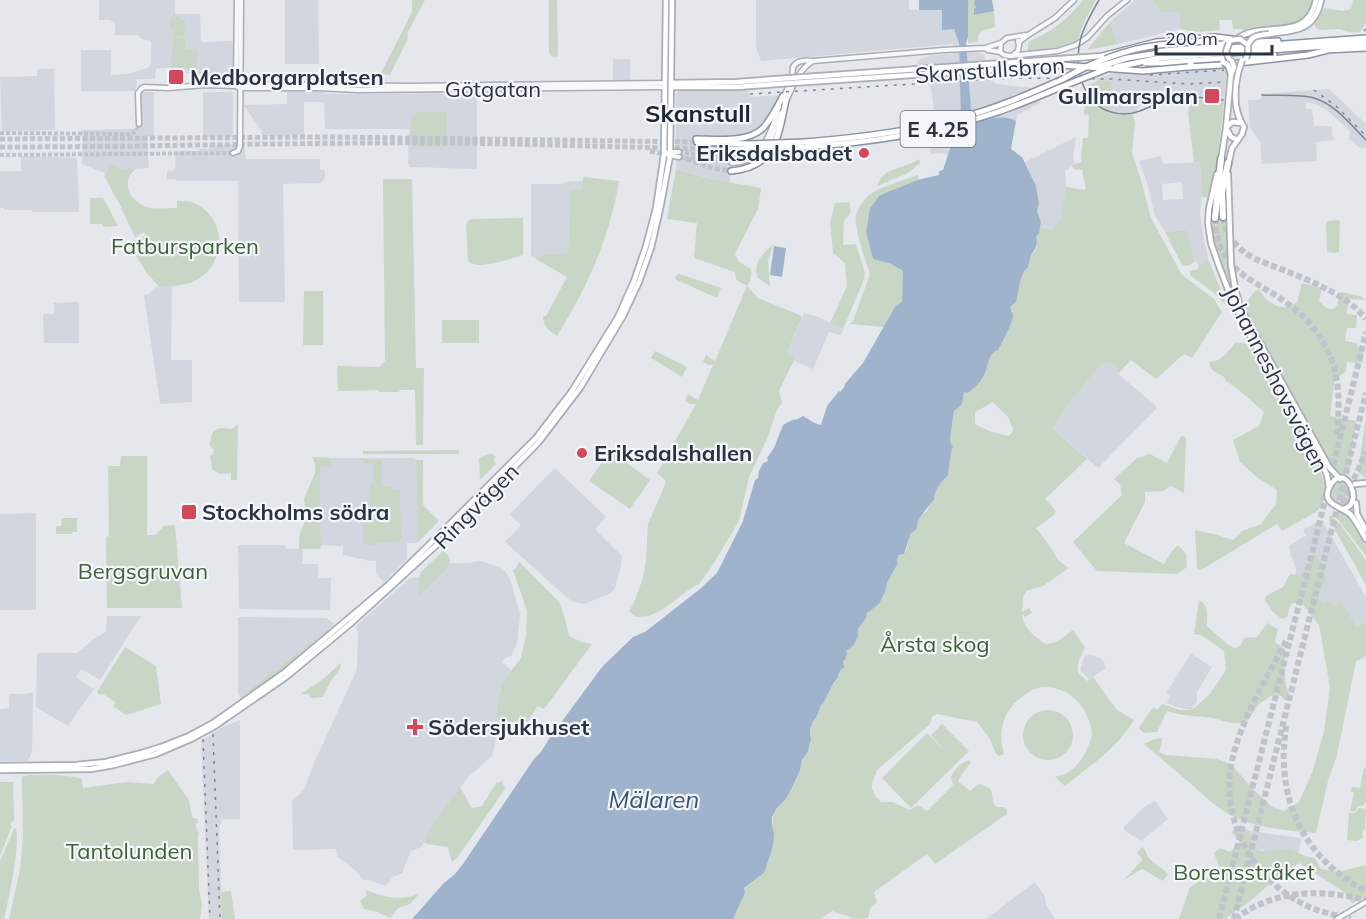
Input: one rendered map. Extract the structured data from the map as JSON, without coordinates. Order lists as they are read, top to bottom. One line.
{"streets":{"highway":["E 4.25"],"main road":["Skanstullsbron","Götgatan","Johanneshovsvägen","Ringvägen"]},"crossings":[["Skanstullsbron","Götgatan"],["Skanstullsbron","Johanneshovsvägen"],["Götgatan","Ringvägen"]],"districts":["Skanstull"],"water":["Mälaren"],"parks":["Fatbursparken","Bergsgruvan","Årsta skog","Tantolunden","Borensstråket"],"places":{"transit":["Medborgarplatsen","Gullmarsplan","Stockholms södra"],"other":["Eriksdalsbadet","Eriksdalshallen"],"health":["Södersjukhuset"]},"scale_bar":"200 m"}
